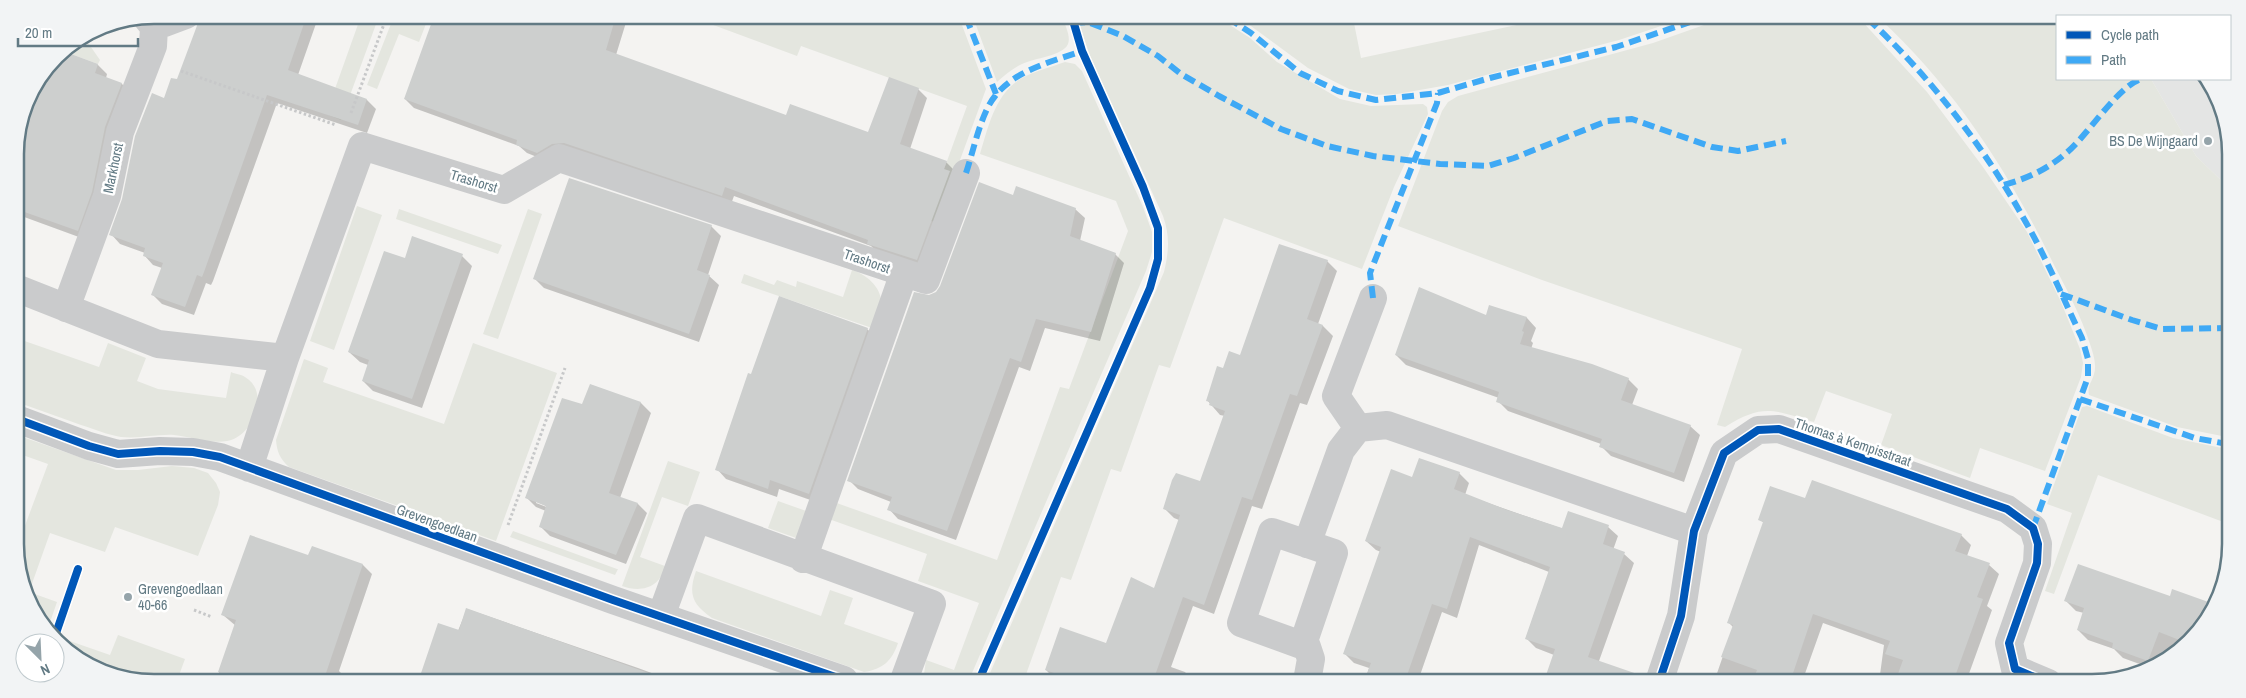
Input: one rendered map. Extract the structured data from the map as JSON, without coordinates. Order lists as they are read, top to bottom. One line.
{"streets":{"street":["Markhorst","Trashorst","Thomas à Kempisstraat","Grevengoedlaan"]},"places":["BS De Wijngaard","Grevengoedlaan 40-66"],"legend":["Cycle path","Path"],"scale_bar":"20 m","north":"bottom right"}
